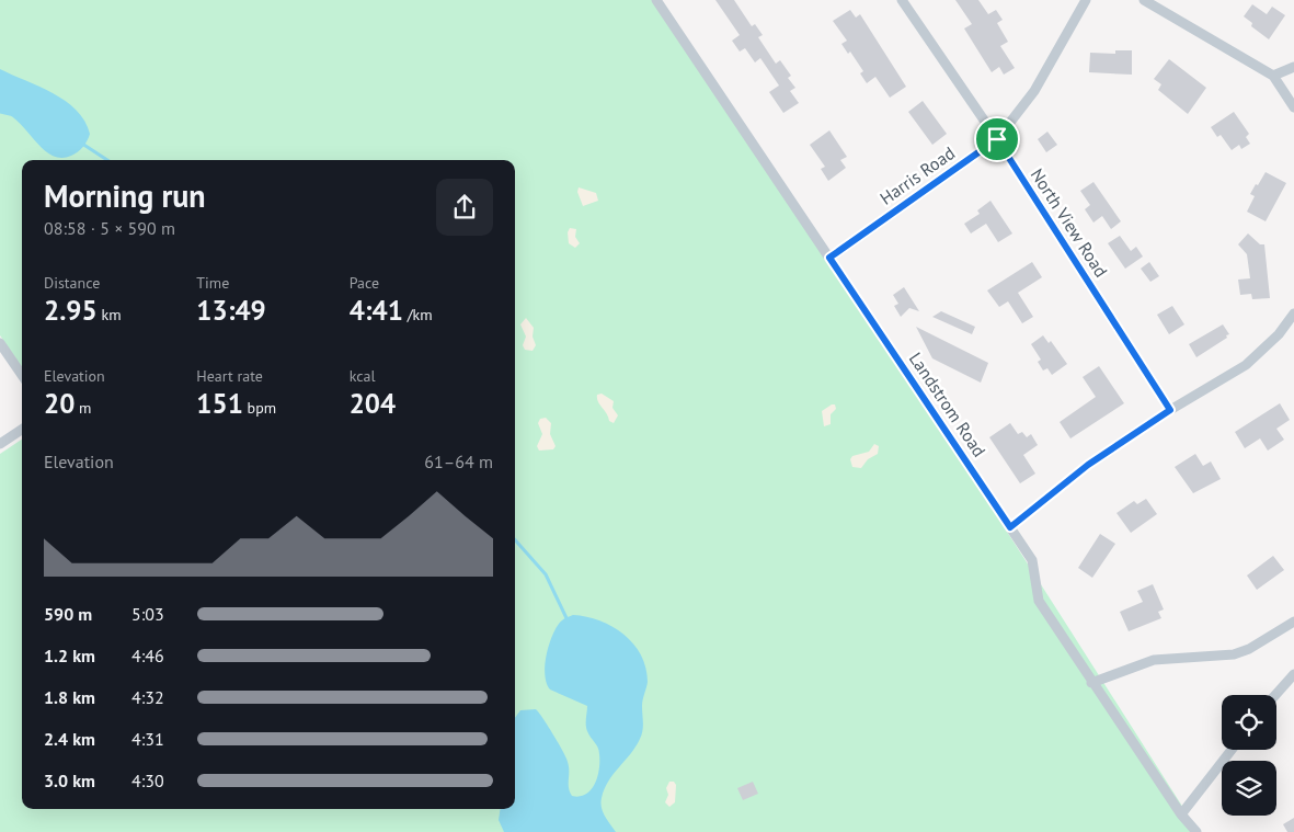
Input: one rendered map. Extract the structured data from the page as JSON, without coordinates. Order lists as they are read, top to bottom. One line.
{"streets":{"street":["Harris Road","North View Road","Landstrom Road"]},"crossings":[["Harris Road","North View Road"],["Harris Road","Landstrom Road"]],"page":{"heading":["Morning run","08:58 · 5 × 590 m"],"stats":[["Distance","2.95 km"],["Time","13:49"],["Pace","4:41 /km"],["Elevation","20 m"],["Heart rate","151 bpm"],["kcal","204"]],"chart":["Elevation","61–64 m"],"list":[{"name":"590 m","note":"5:03"},{"name":"1.2 km","note":"4:46"},{"name":"1.8 km","note":"4:32"},{"name":"2.4 km","note":"4:31"},{"name":"3.0 km","note":"4:30"}]}}
